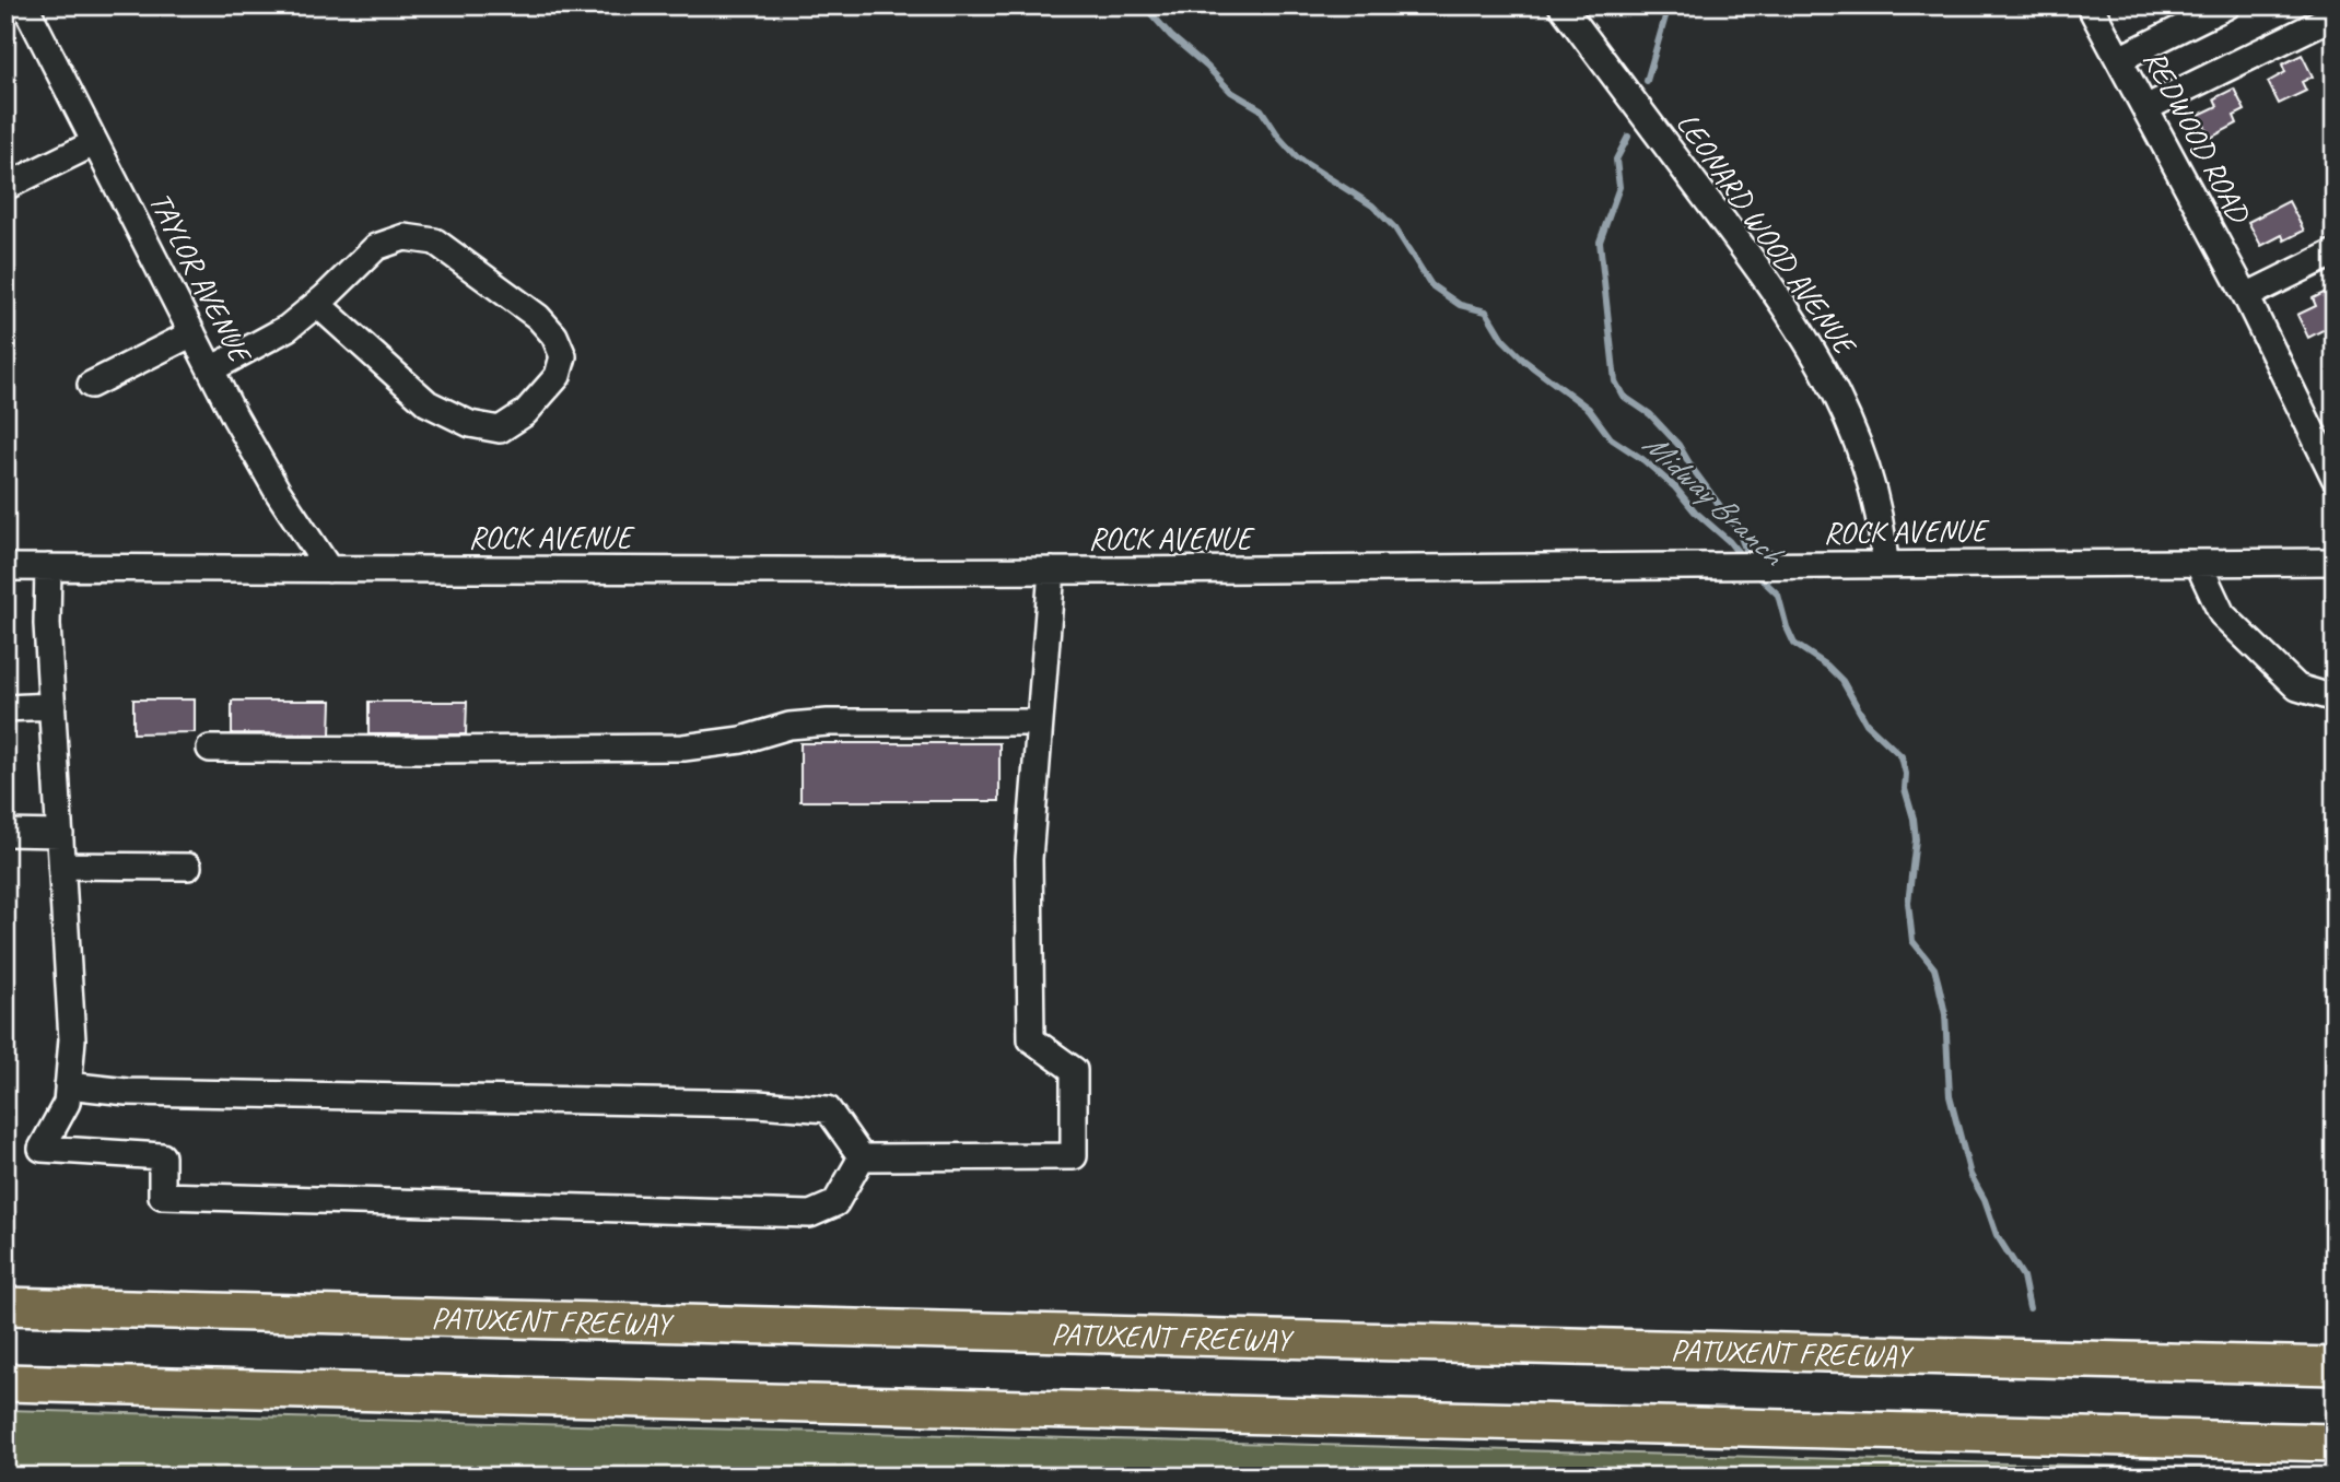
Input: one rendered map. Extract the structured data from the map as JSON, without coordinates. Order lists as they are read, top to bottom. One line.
{"streets":{"highway":["PATUXENT FREEWAY"],"street":["REDWOOD ROAD","LEONARD WOOD AVENUE","TAYLOR AVENUE","ROCK AVENUE"]},"crossings":[["LEONARD WOOD AVENUE","ROCK AVENUE"],["TAYLOR AVENUE","ROCK AVENUE"]],"water":["Midway Branch"]}
